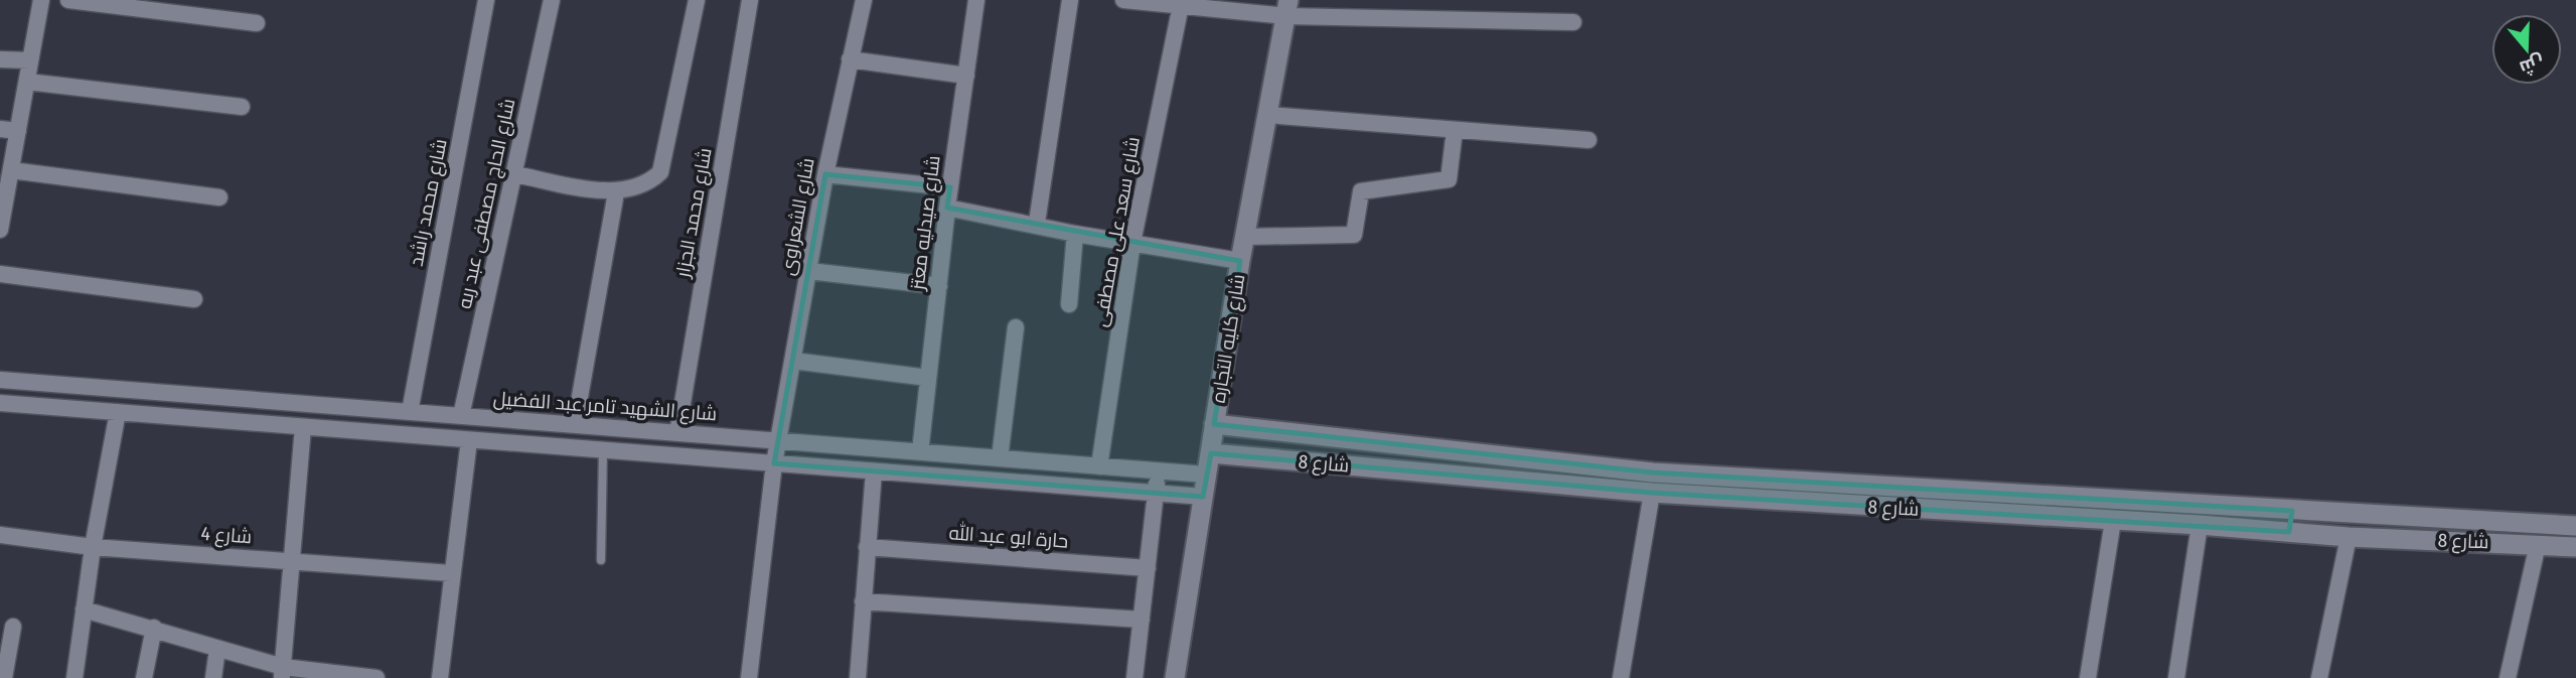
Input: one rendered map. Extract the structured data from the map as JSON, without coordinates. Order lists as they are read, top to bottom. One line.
{"streets":{"street":["شارع محمد راشد","شارع الحاج مصطفى عبد ربه","شارع محمد الجزار","شارع الشعراوى","شارع صيدليه معتز","شارع سعد على مصطفى","شارع كليه التجاره","شارع الشهيد تامر عبد الفضيل","شارع 8","شارع 4","حارة ابو عبد الله"]},"crossings":[["شارع محمد راشد","شارع الشهيد تامر عبد الفضيل"],["شارع الحاج مصطفى عبد ربه","شارع الشهيد تامر عبد الفضيل"],["شارع محمد الجزار","شارع الشهيد تامر عبد الفضيل"],["شارع الشعراوى","شارع الشهيد تامر عبد الفضيل"],["شارع صيدليه معتز","شارع الشهيد تامر عبد الفضيل"],["شارع سعد على مصطفى","شارع الشهيد تامر عبد الفضيل"],["شارع كليه التجاره","شارع الشهيد تامر عبد الفضيل"],["شارع كليه التجاره","شارع 8"]],"north":"bottom"}
